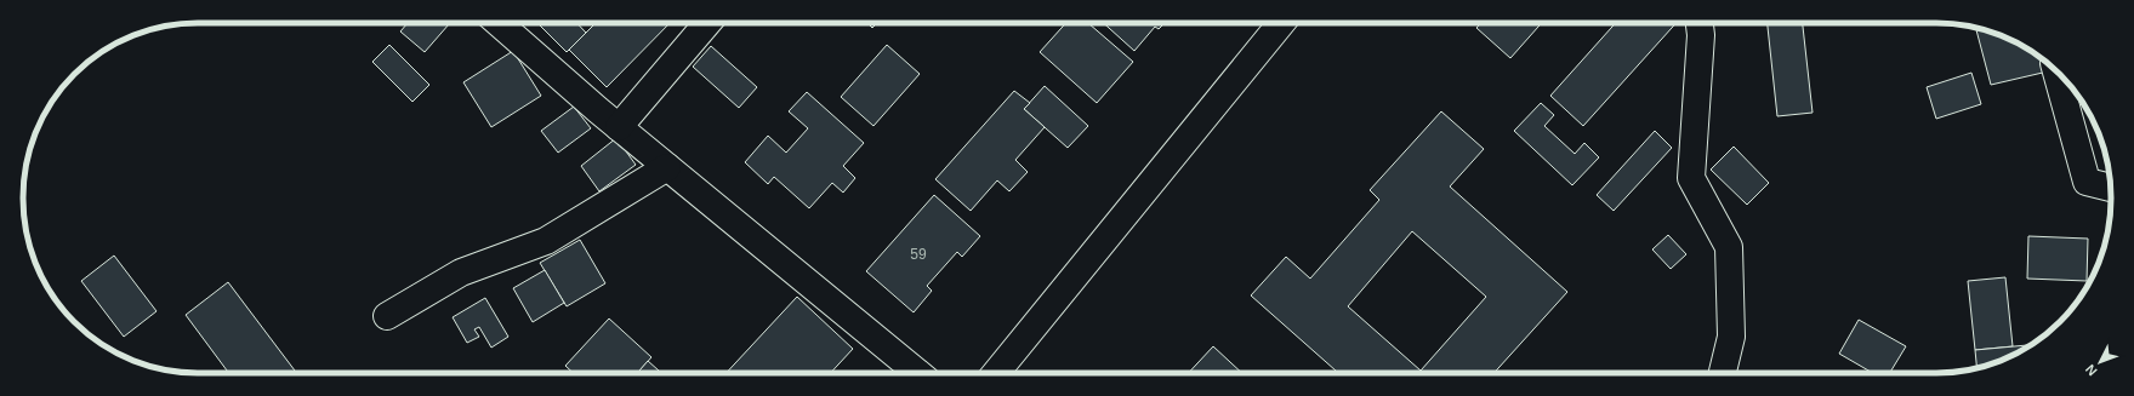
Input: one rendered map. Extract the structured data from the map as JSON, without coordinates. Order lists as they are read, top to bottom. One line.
{"house_numbers":["59"],"north":"bottom left"}
